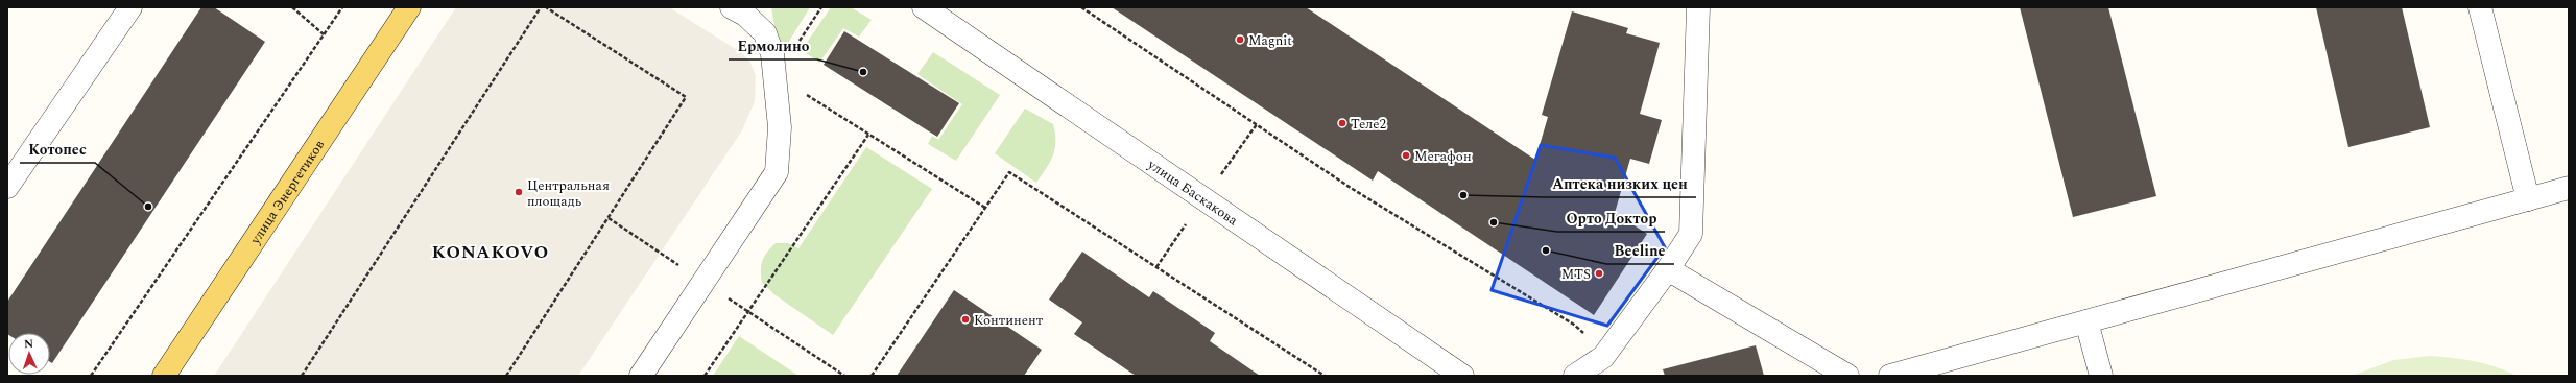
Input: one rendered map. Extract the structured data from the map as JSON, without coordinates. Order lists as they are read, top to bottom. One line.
{"streets":{"main road":["улица Энергетиков"],"street":["улица Баскакова"]},"districts":["KONAKOVO"],"places":["Magnit","Ермолино","Теле2","Мегафон","Центральная площадь","Аптека низких цен","Котопес","Орто Доктор","Beeline","MTS","Континент"],"north":"top"}
